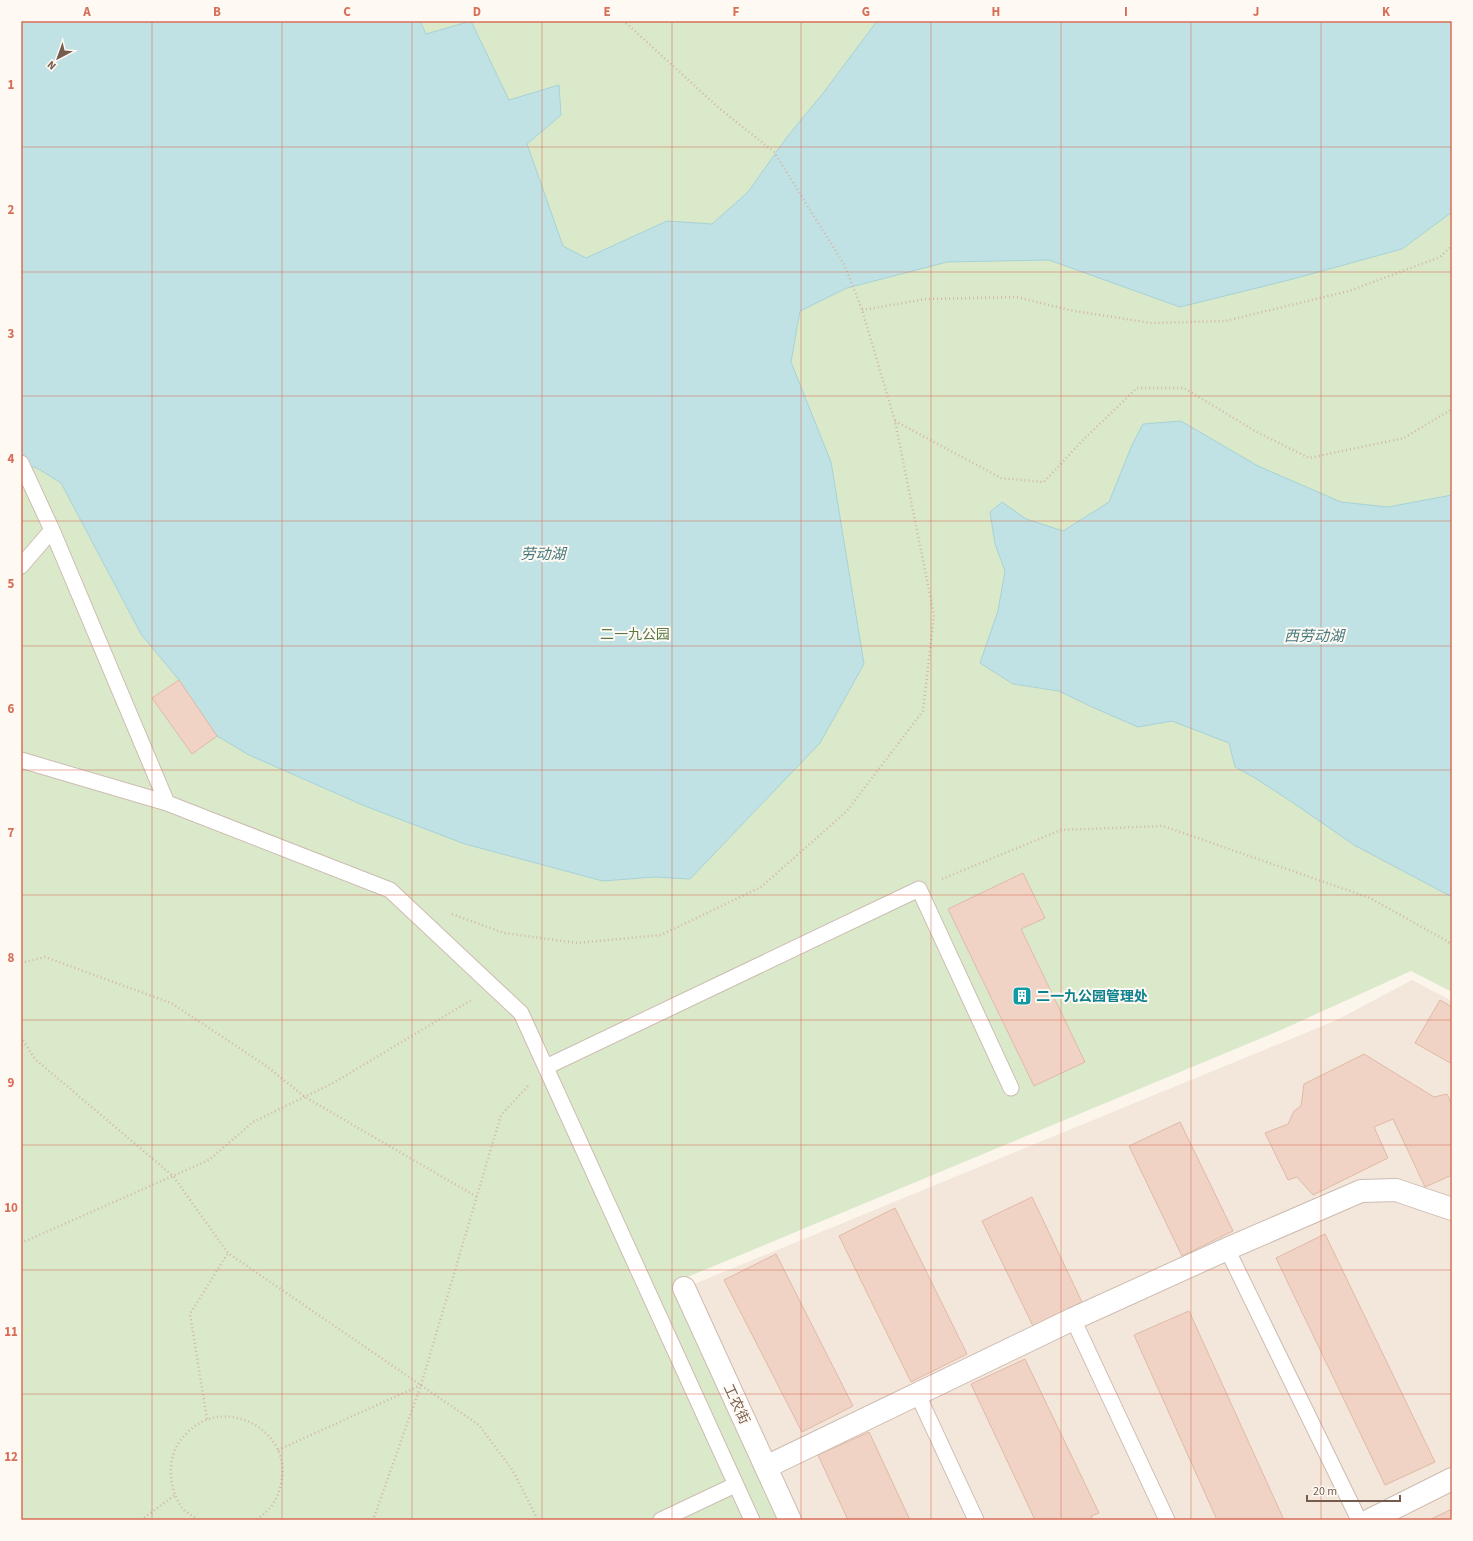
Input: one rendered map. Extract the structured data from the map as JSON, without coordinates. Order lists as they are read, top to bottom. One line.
{"streets":{"street":["工农街"]},"water":["劳动湖","西劳动湖"],"parks":["二一九公园"],"places":{"building":["二一九公园管理处"]},"scale_bar":"20 m","north":"bottom left","grid":{"columns":["A","B","C","D","E","F","G","H","I","J","K"],"rows":["1","2","3","4","5","6","7","8","9","10","11","12"]}}
